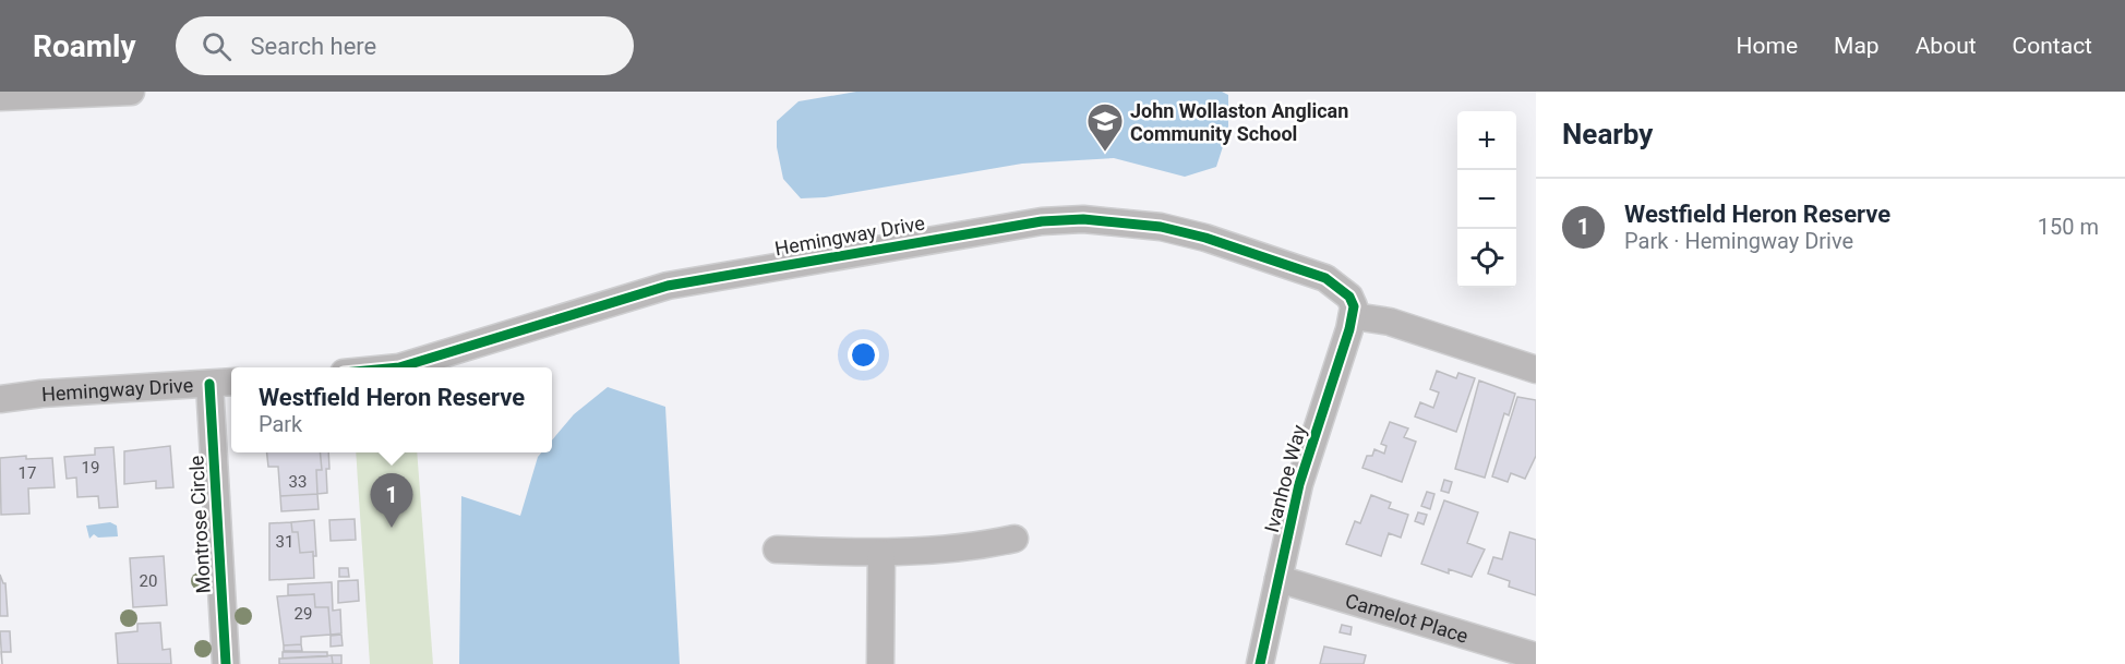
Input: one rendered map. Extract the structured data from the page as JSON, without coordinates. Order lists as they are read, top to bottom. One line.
{"streets":{"street":["Hemingway Drive","Ivanhoe Way","Montrose Circle","Camelot Place"]},"crossings":[["Hemingway Drive","Ivanhoe Way"],["Hemingway Drive","Montrose Circle"],["Ivanhoe Way","Camelot Place"]],"places":{"school or university":["John Wollaston Anglican Community School"]},"house_numbers":["19","17","33","31","20","29"],"page":{"header":"Roamly","search":"Search here","nav":["Home","Map","About","Contact"],"heading":"Nearby","map_buttons":["+","−"],"list":[{"mark":"1","name":"Westfield Heron Reserve","note":"Park · Hemingway Drive","value":"150 m"}],"popup":["Westfield Heron Reserve","Park"],"pins":"1"}}
